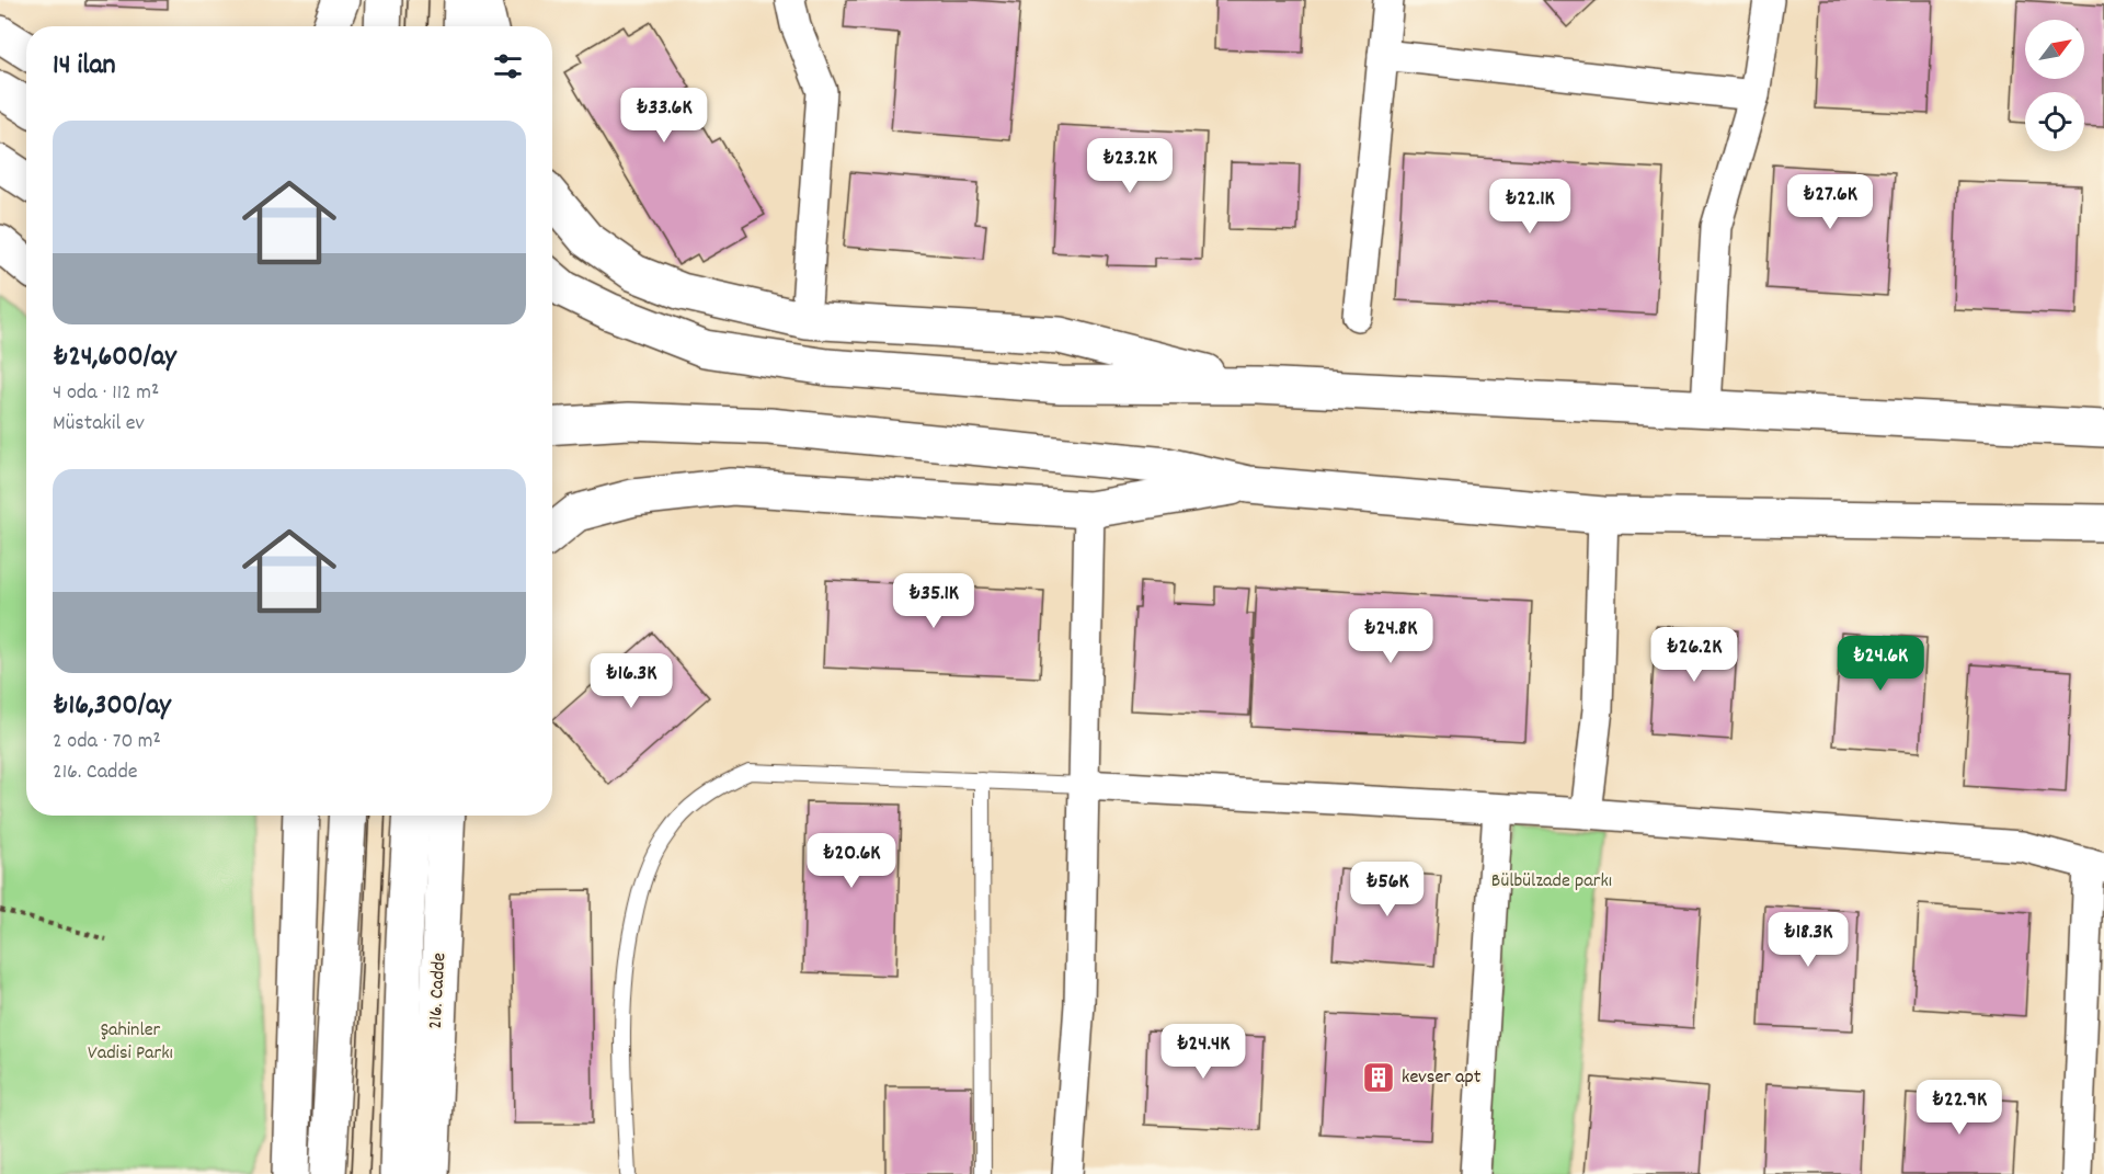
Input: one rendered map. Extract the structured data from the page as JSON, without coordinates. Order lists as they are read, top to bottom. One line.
{"streets":{"main road":["216. Cadde"]},"parks":["Bülbülzade parkı","Şahinler Vadisi Parkı"],"places":{"building":["kevser apt"]},"north":"top right","page":{"heading":"14 ilan","price":["₺33.6K","₺23.2K","₺27.6K","₺22.1K","₺35.1K","₺24.8K","₺26.2K","₺24.6K","₺16.3K","₺20.6K","₺56K","₺18.3K","₺24.4K","₺22.9K"],"list":[{"name":"₺24,600/ay","note":"4 oda · 112 m² · Müstakil ev"},{"name":"₺16,300/ay","note":"2 oda · 70 m² · 216. Cadde"}]}}
